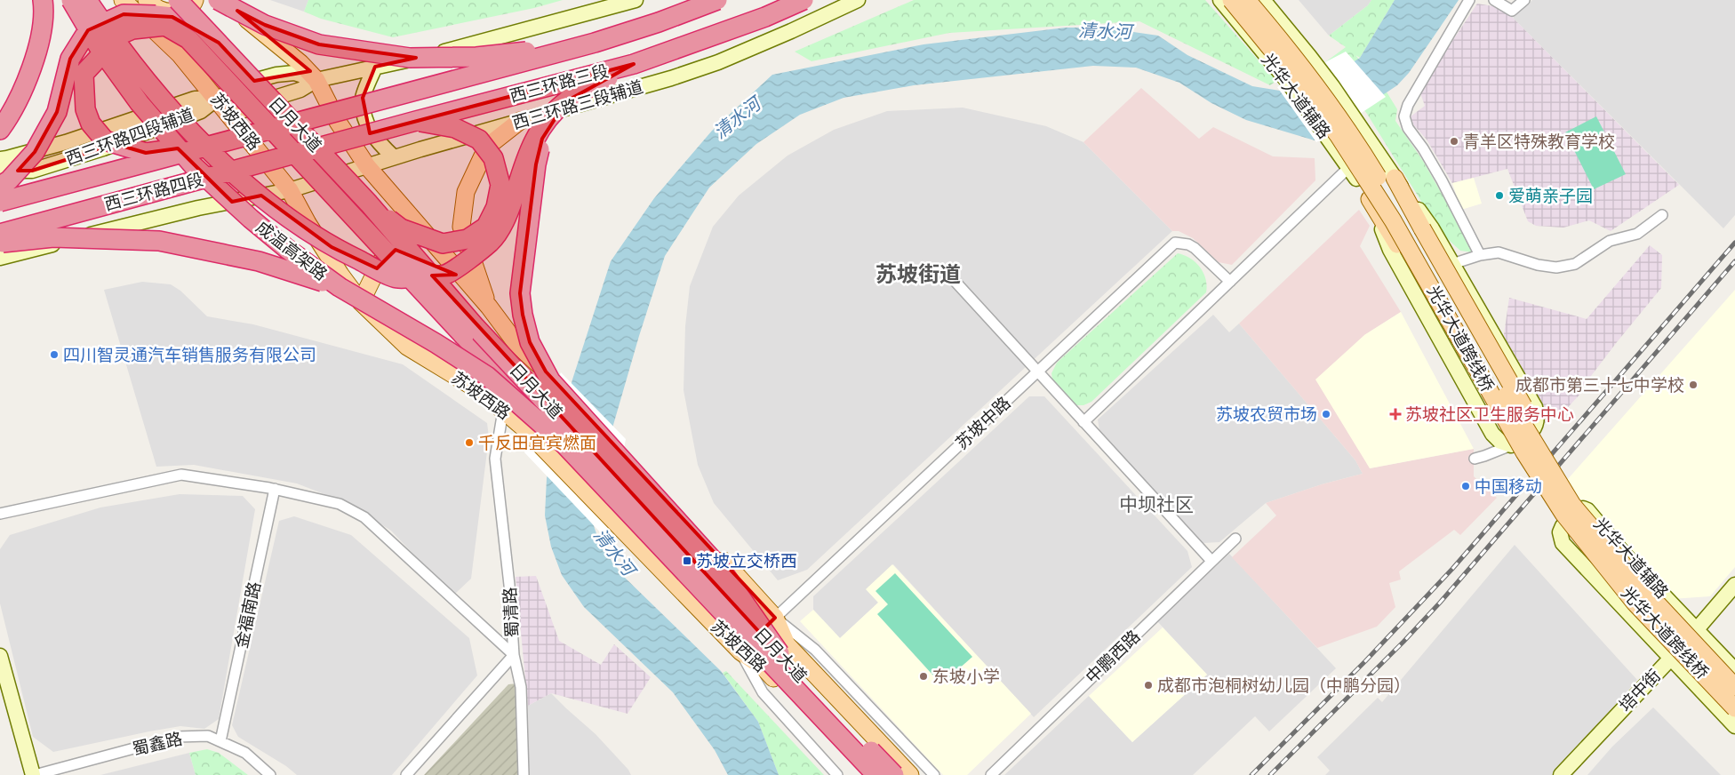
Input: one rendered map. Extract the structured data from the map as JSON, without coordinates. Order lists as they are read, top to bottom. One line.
{"streets":{"highway":["西三环路三段","日月大道","西三环路四段","成温高架路"],"main road":["光华大道辅路","西三环路三段辅道","苏坡西路","西三环路四段辅道","光华大道跨线桥","培中街"],"street":["苏坡中路","蜀清路","金福南路","中鹏西路","蜀鑫路"]},"crossings":[["西三环路三段","西三环路四段"],["光华大道辅路","培中街"],["西三环路三段辅道","苏坡西路"],["苏坡西路","西三环路四段辅道"],["苏坡西路","苏坡中路"],["苏坡西路","蜀清路"],["日月大道","成温高架路"],["金福南路","蜀鑫路"]],"districts":["苏坡街道","中坝社区"],"water":["清水河"],"places":{"other":["青羊区特殊教育学校","爱萌亲子园","四川智灵通汽车销售服务有限公司","成都市第三十七中学校","苏坡农贸市场","千反田宜宾燃面","中国移动","东坡小学","成都市泡桐树幼儿园（中鹏分园）"],"health":["苏坡社区卫生服务中心"],"transit":["苏坡立交桥西"]}}
